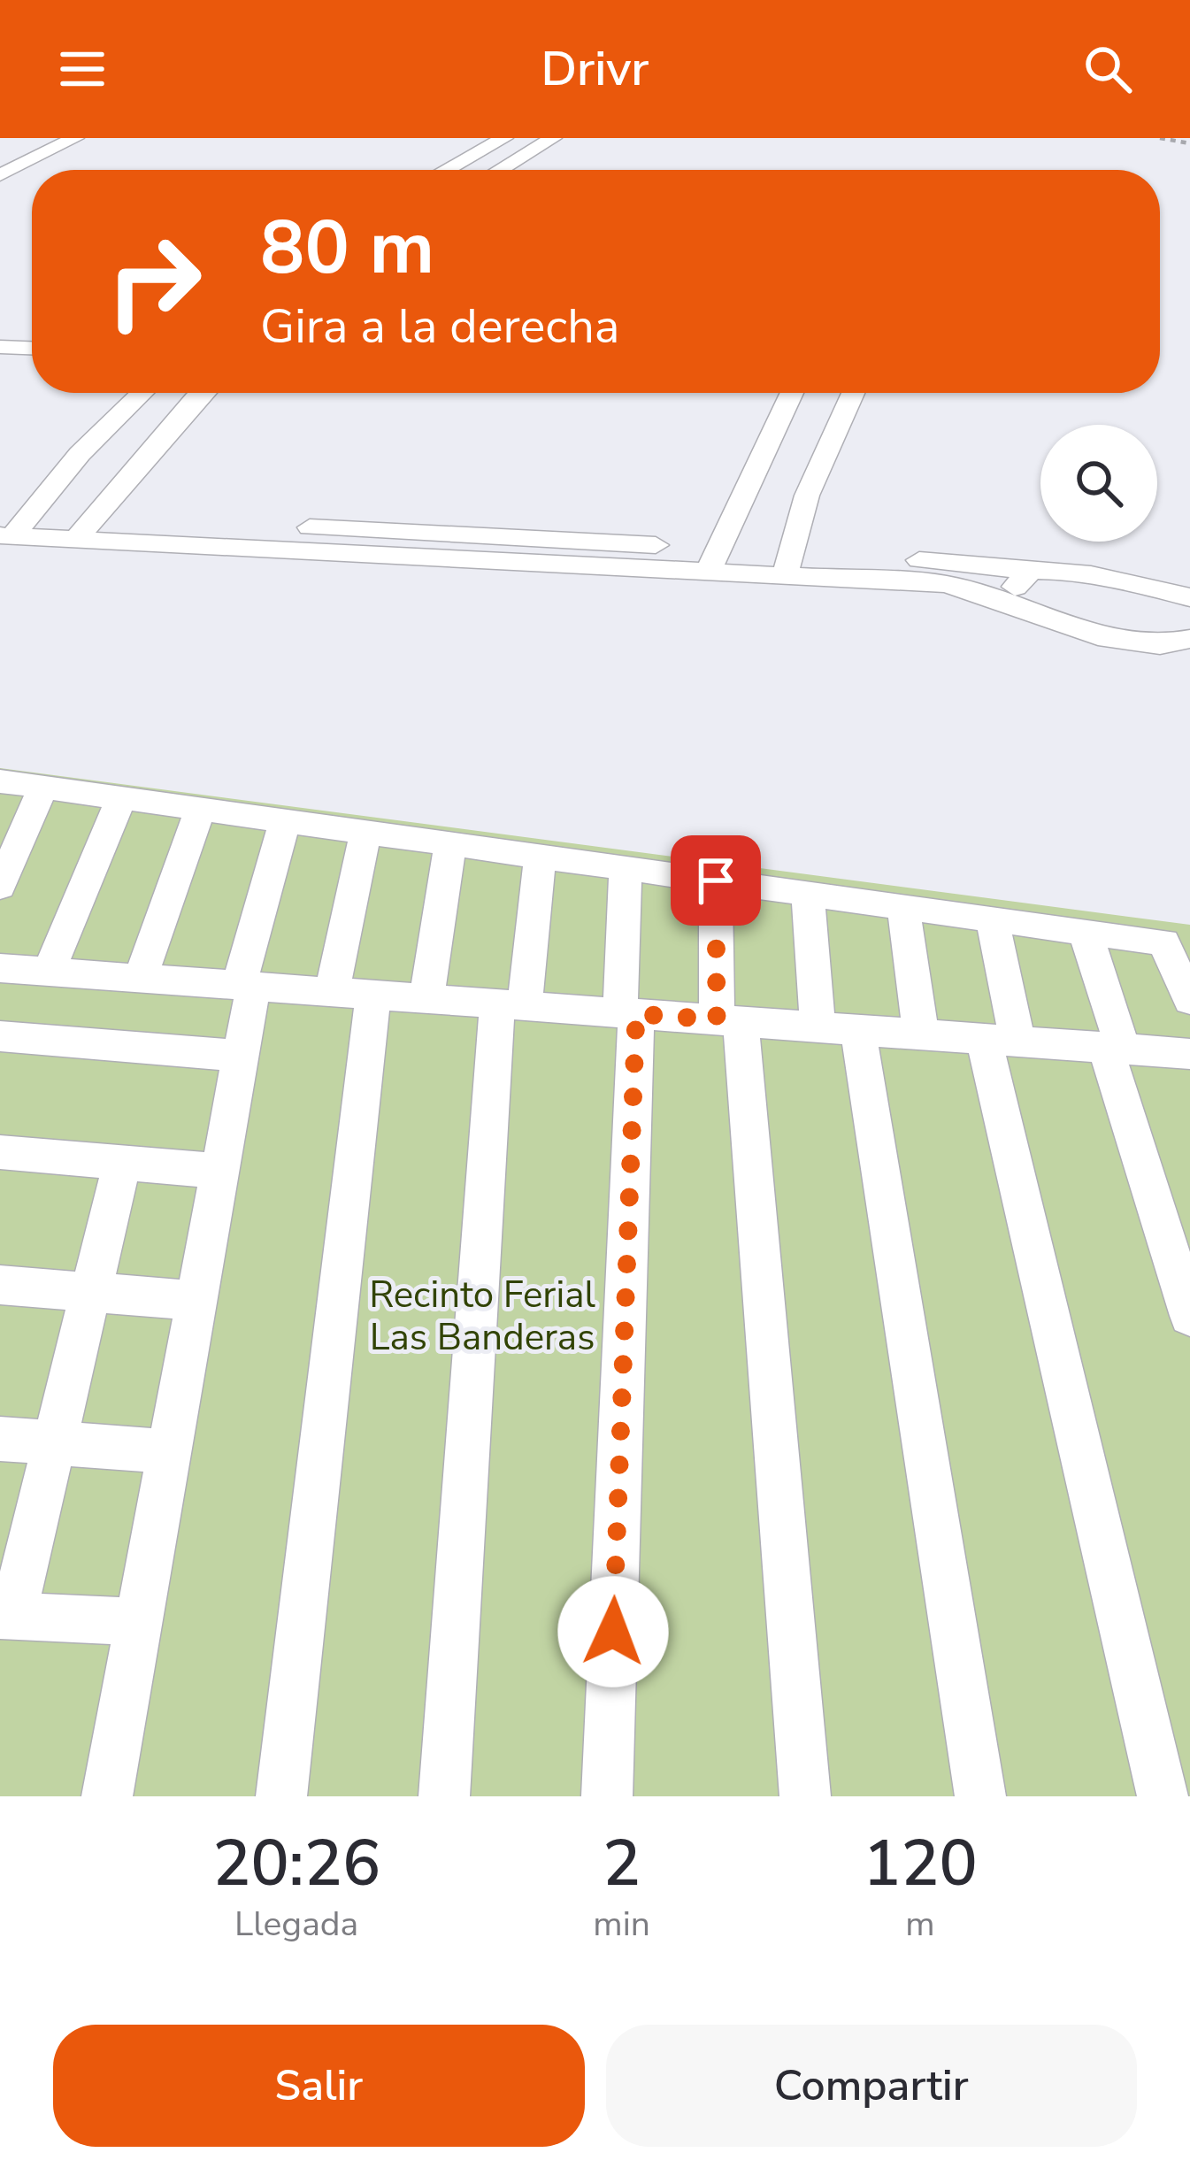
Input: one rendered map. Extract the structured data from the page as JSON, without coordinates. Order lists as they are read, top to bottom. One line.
{"parks":["Recinto Ferial Las Banderas"],"page":{"header":"Drivr","turn":["80 m","Gira a la derecha"],"eta":["20:26","Llegada","2","min","120","m"],"buttons":["Salir","Compartir"]}}
